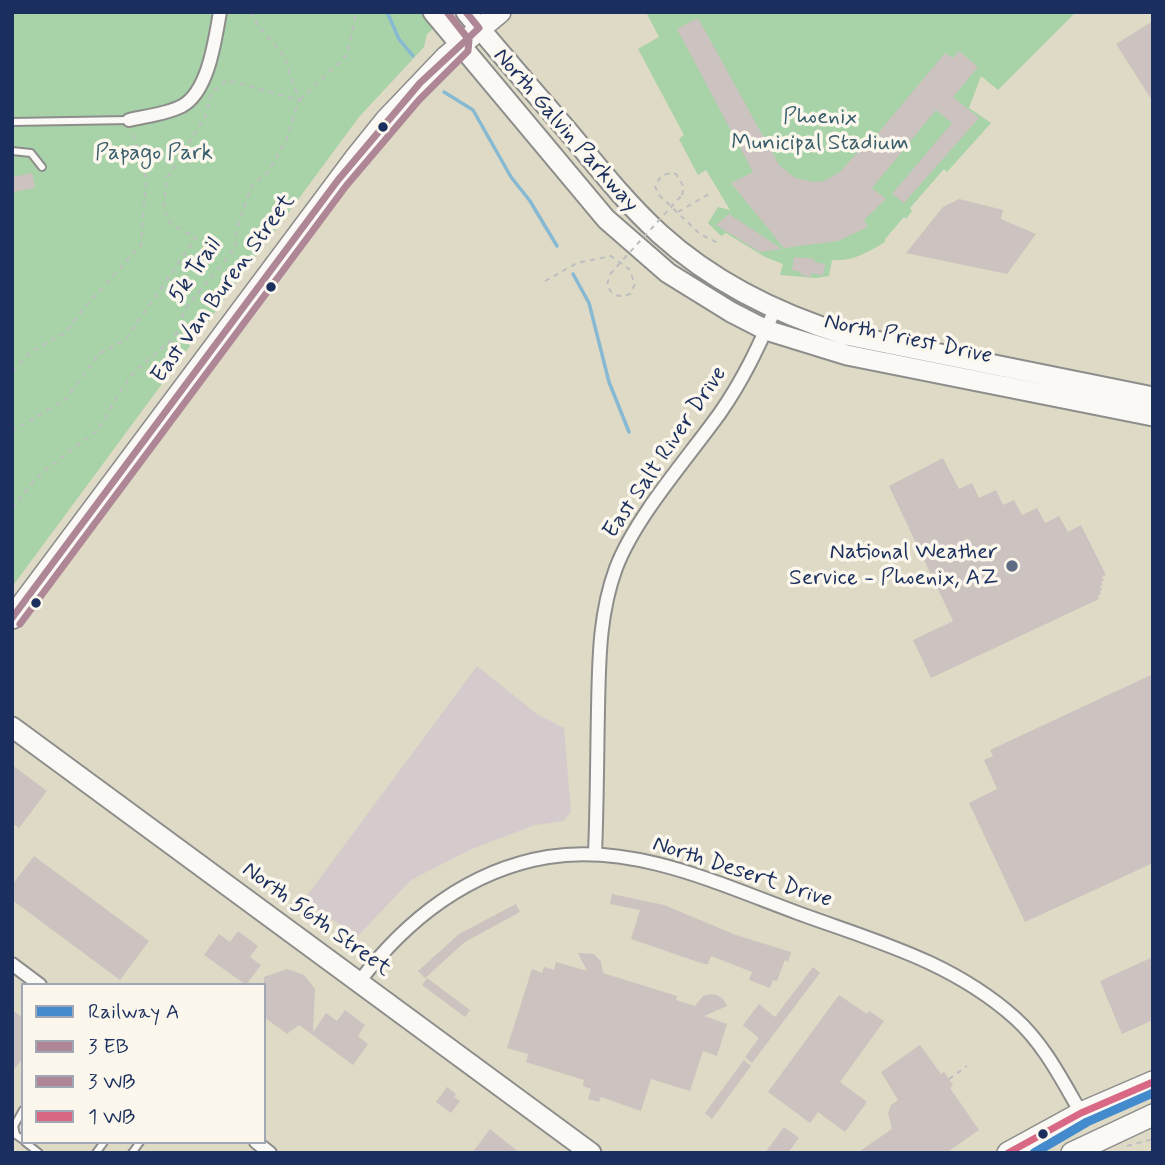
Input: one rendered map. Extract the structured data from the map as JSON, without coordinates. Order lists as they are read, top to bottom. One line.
{"streets":{"main road":["North Galvin Parkway","East Van Buren Street","North Priest Drive","North 56th Street"],"street":["East Salt River Drive","North Desert Drive"],"path":["5k Trail"]},"crossings":[["North Galvin Parkway","East Van Buren Street"],["North Galvin Parkway","North Priest Drive"],["North Priest Drive","East Salt River Drive"],["East Salt River Drive","North Desert Drive"],["North Desert Drive","North 56th Street"]],"parks":["Phoenix Municipal Stadium","Papago Park"],"places":["National Weather Service - Phoenix, AZ"],"lines":["rail line A"],"legend":["Railway A","3 EB","3 WB","1 WB"]}
